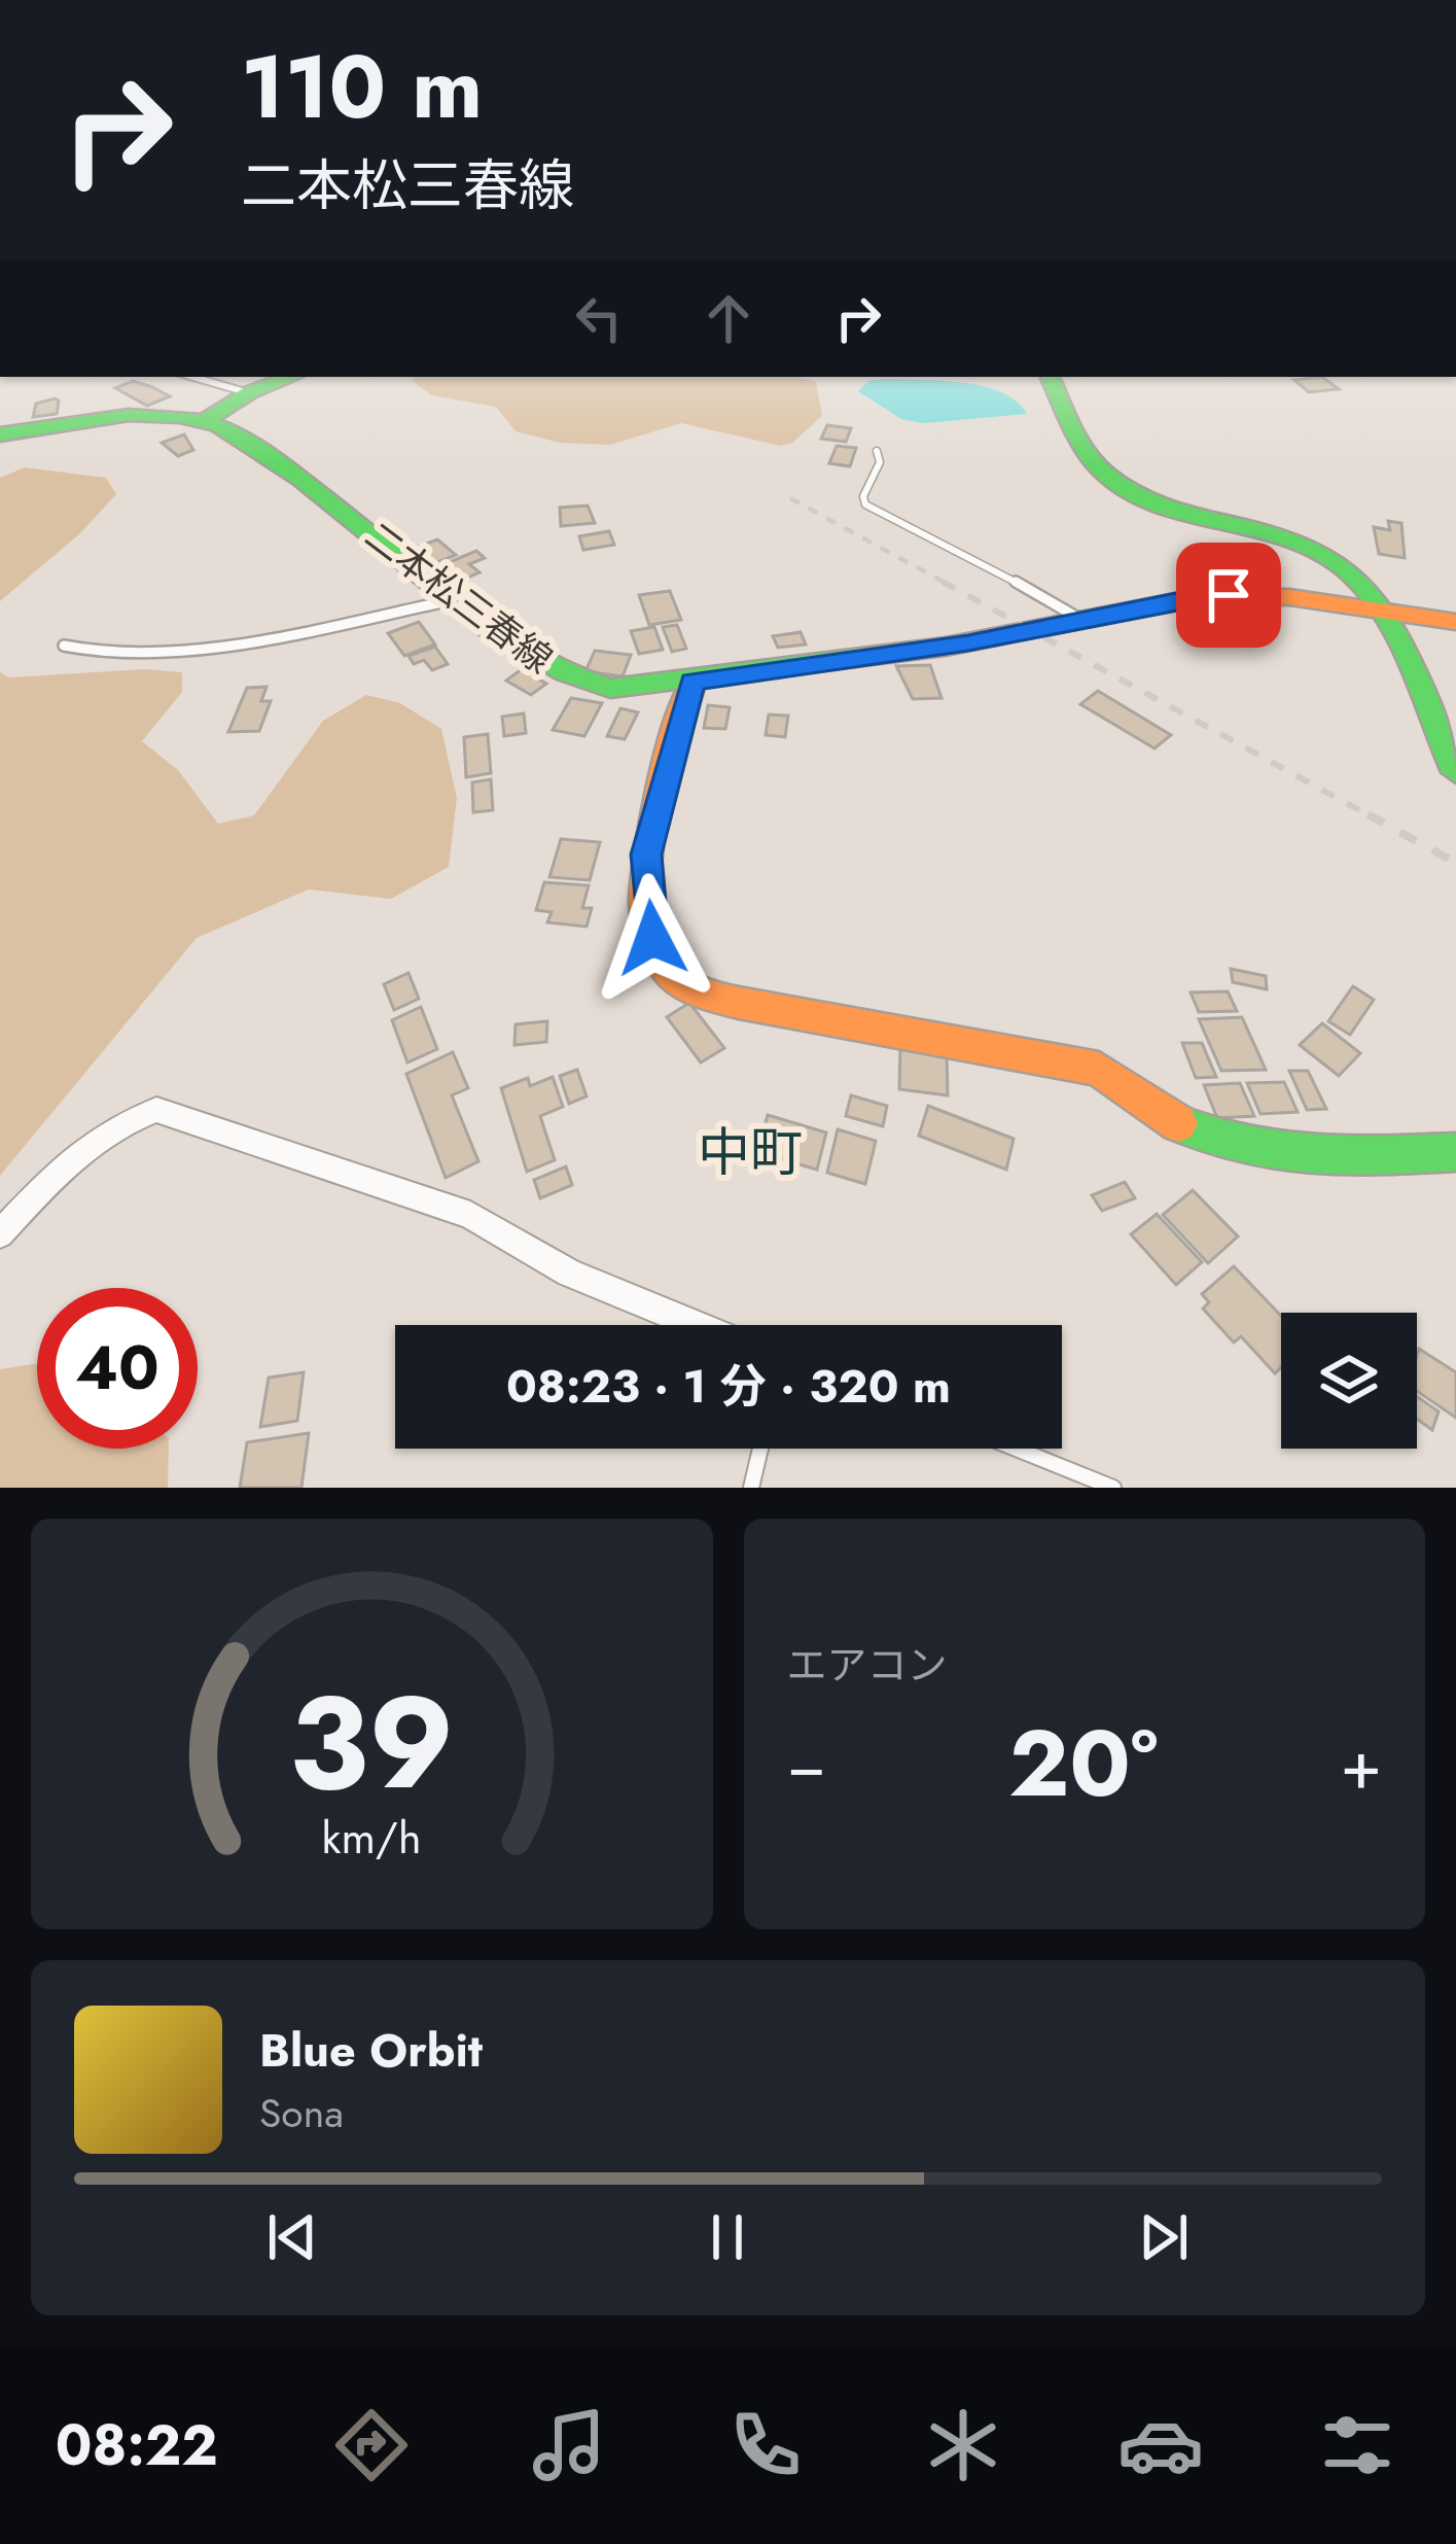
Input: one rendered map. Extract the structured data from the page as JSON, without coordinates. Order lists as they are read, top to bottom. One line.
{"streets":{"main road":["二本松三春線"]},"districts":["中町"],"page":{"turn":["110 m","二本松三春線"],"limit":"40","trip":"08:23 · 1 分 · 320 m","tile":"エアコン","heat":["−","20°","+"],"song":["Blue Orbit","Sona"],"tabs":"08:22","gauge":["39","km/h"]}}
